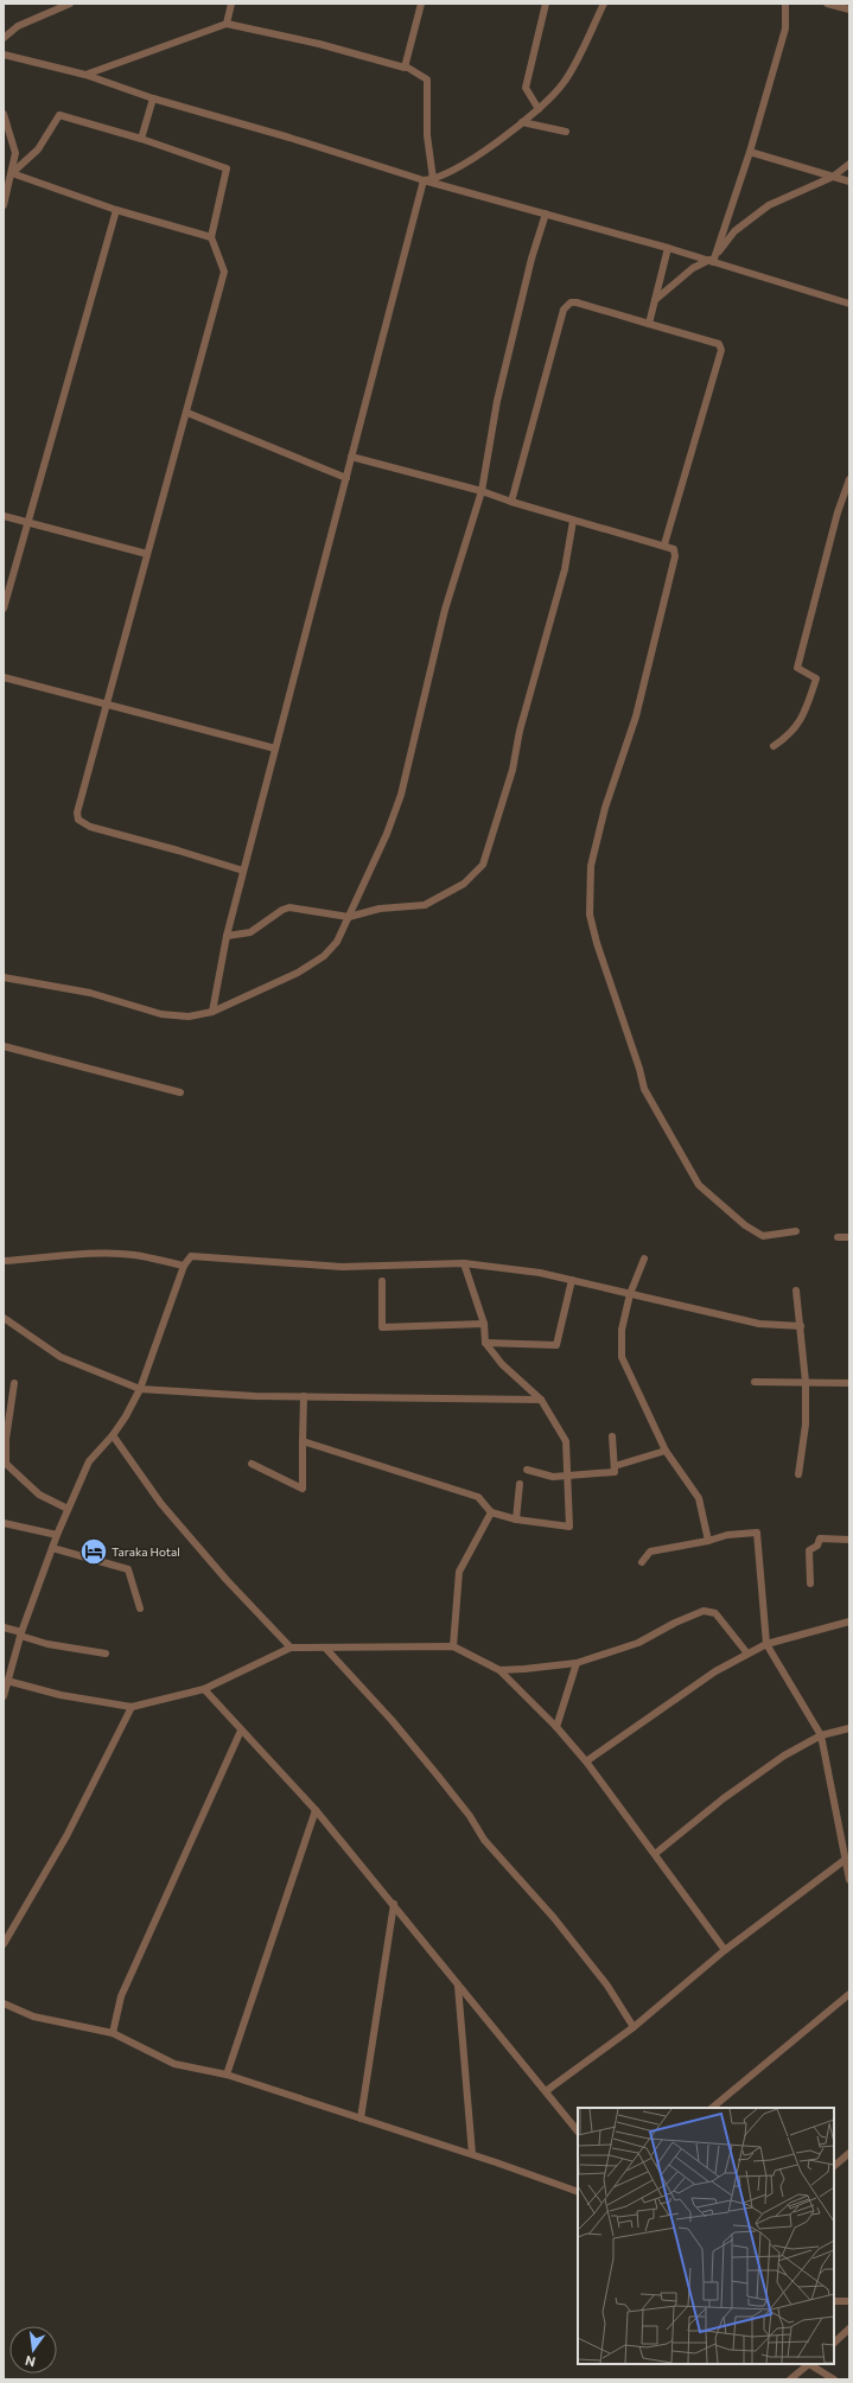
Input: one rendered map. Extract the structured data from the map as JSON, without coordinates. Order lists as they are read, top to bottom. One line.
{"places":{"hotel":["Taraka Hotal"]},"north":"bottom"}
